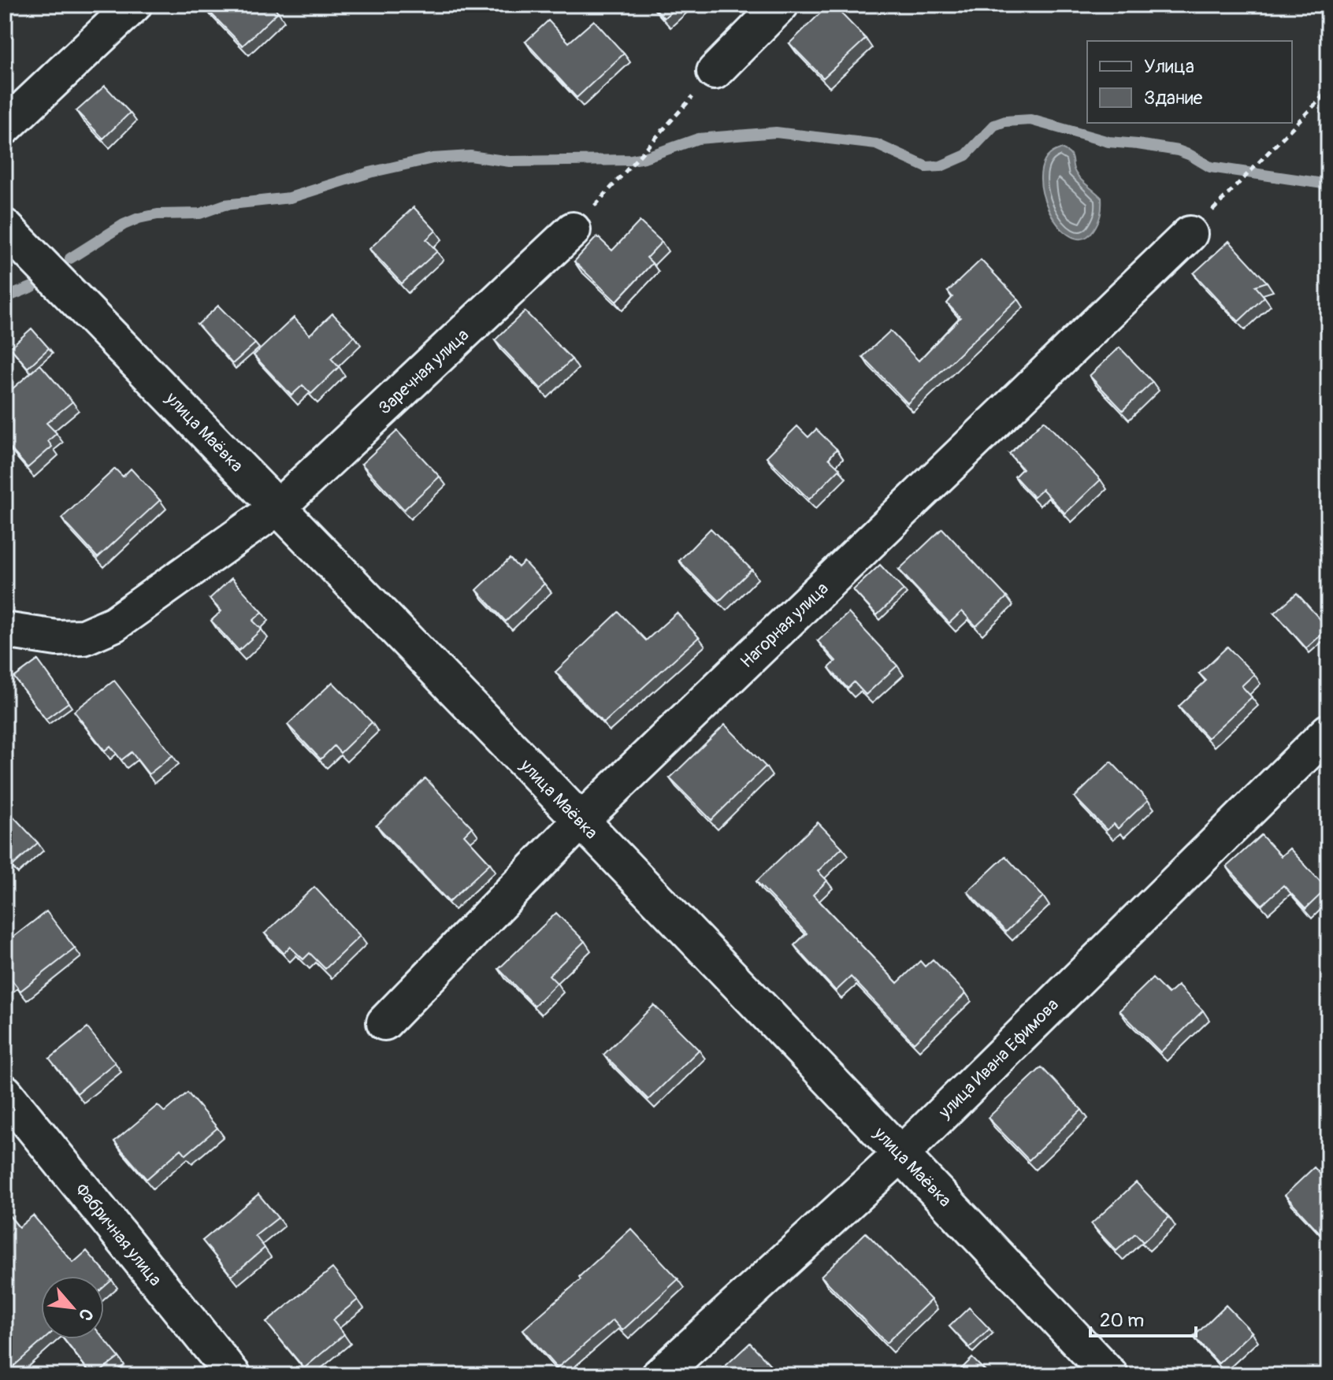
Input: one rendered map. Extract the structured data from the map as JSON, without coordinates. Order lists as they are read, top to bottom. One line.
{"streets":{"street":["Заречная улица","улица Маёвка","Нагорная улица","улица Ивана Ефимова","Фабричная улица"]},"crossings":[["Заречная улица","улица Маёвка"],["улица Маёвка","Нагорная улица"],["улица Маёвка","улица Ивана Ефимова"]],"legend":["Улица","Здание"],"scale_bar":"20 m","north":"bottom right"}
